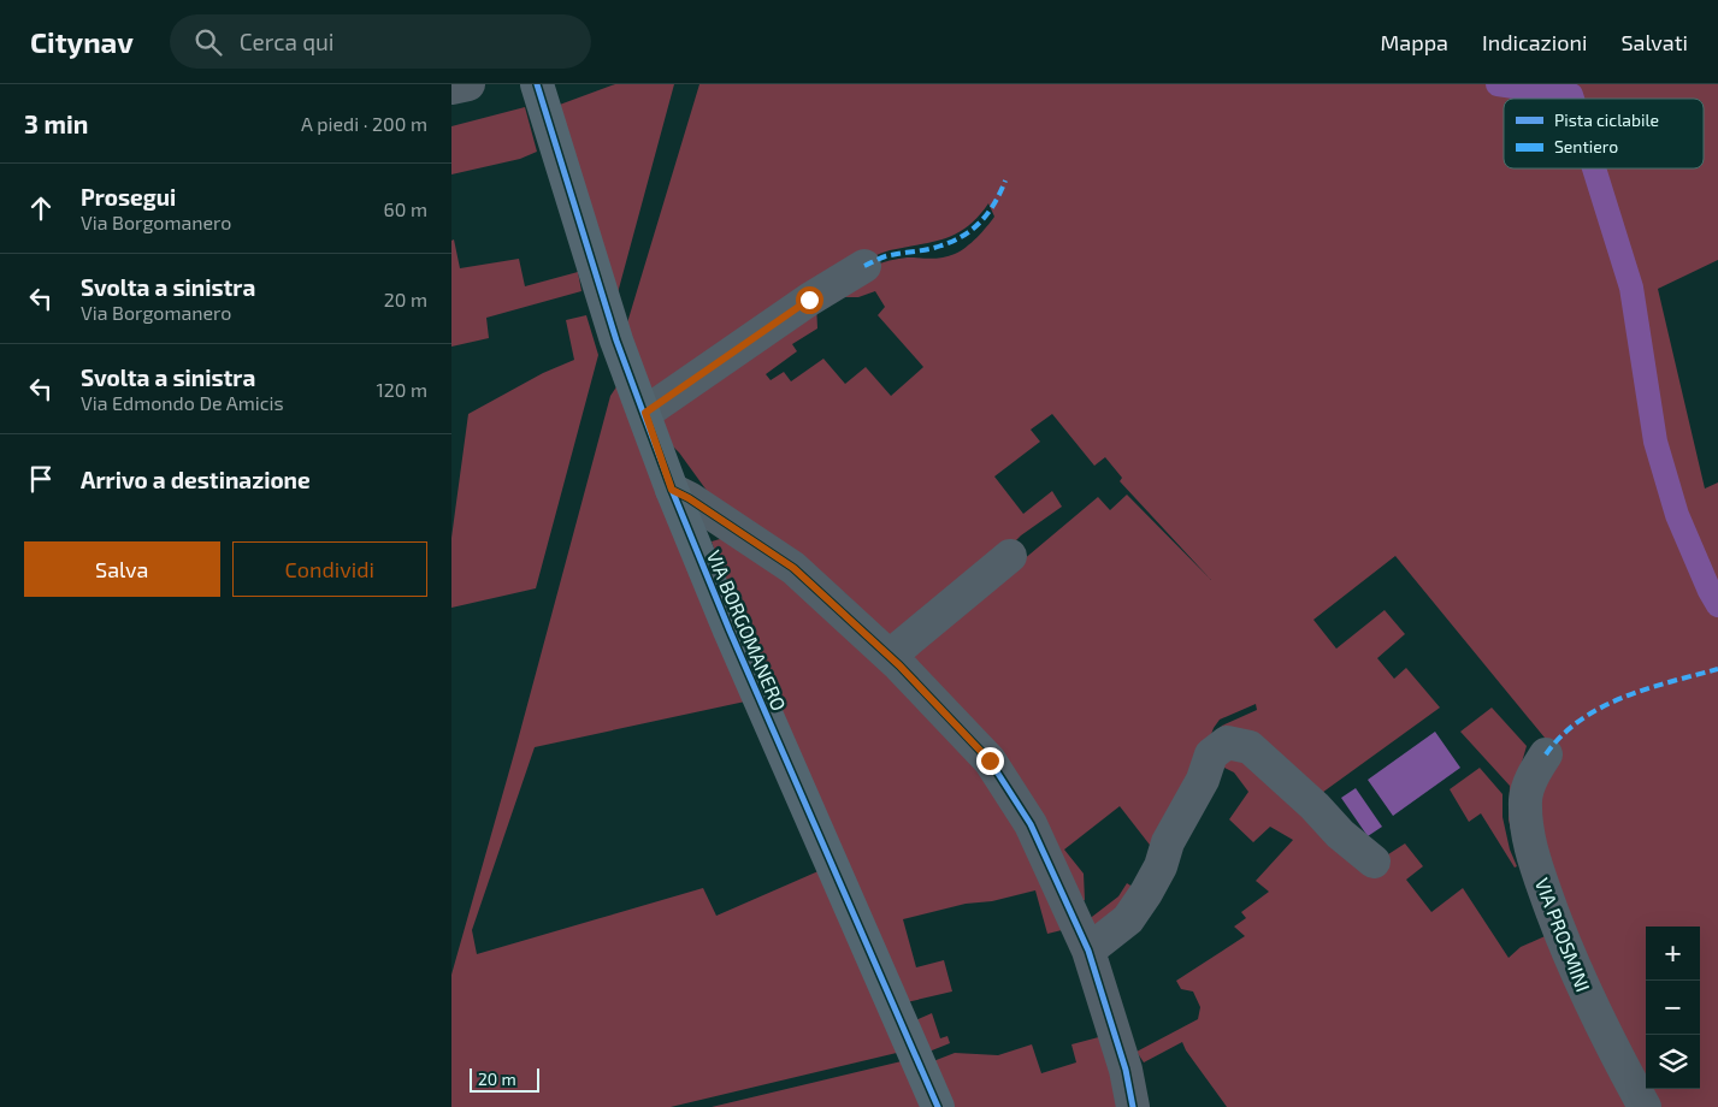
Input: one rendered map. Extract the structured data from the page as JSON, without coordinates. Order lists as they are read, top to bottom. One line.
{"streets":{"main road":["VIA BORGOMANERO"],"street":["VIA PROSMINI"]},"legend":["Pista ciclabile","Sentiero"],"scale_bar":"20 m","page":{"header":"Citynav","search":"Cerca qui","nav":["Mappa","Indicazioni","Salvati"],"heading":["3 min","A piedi · 200 m"],"list":[["Prosegui","Via Borgomanero","60 m"],["Svolta a sinistra","Via Borgomanero","20 m"],["Svolta a sinistra","Via Edmondo De Amicis","120 m"],"Arrivo a destinazione"],"buttons":["Salva","Condividi"],"map_buttons":["+","−"],"scale":"20 m"}}
